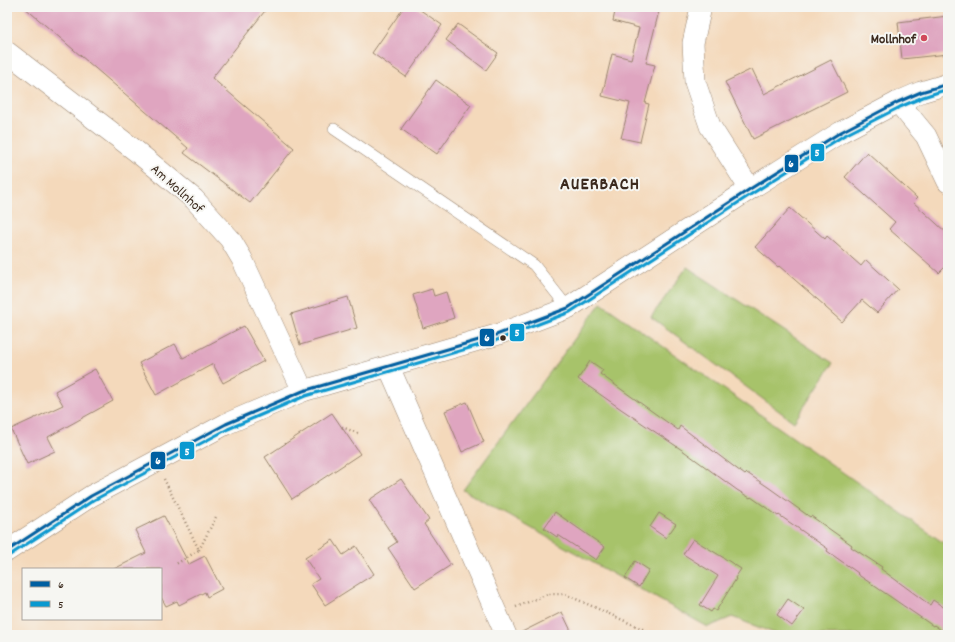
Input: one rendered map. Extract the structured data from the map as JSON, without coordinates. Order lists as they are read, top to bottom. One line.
{"streets":{"street":["Am Mollnhof"]},"districts":["AUERBACH"],"places":["Mollnhof"],"lines":["transit line 6","transit line 5"],"legend":["6","5"]}
